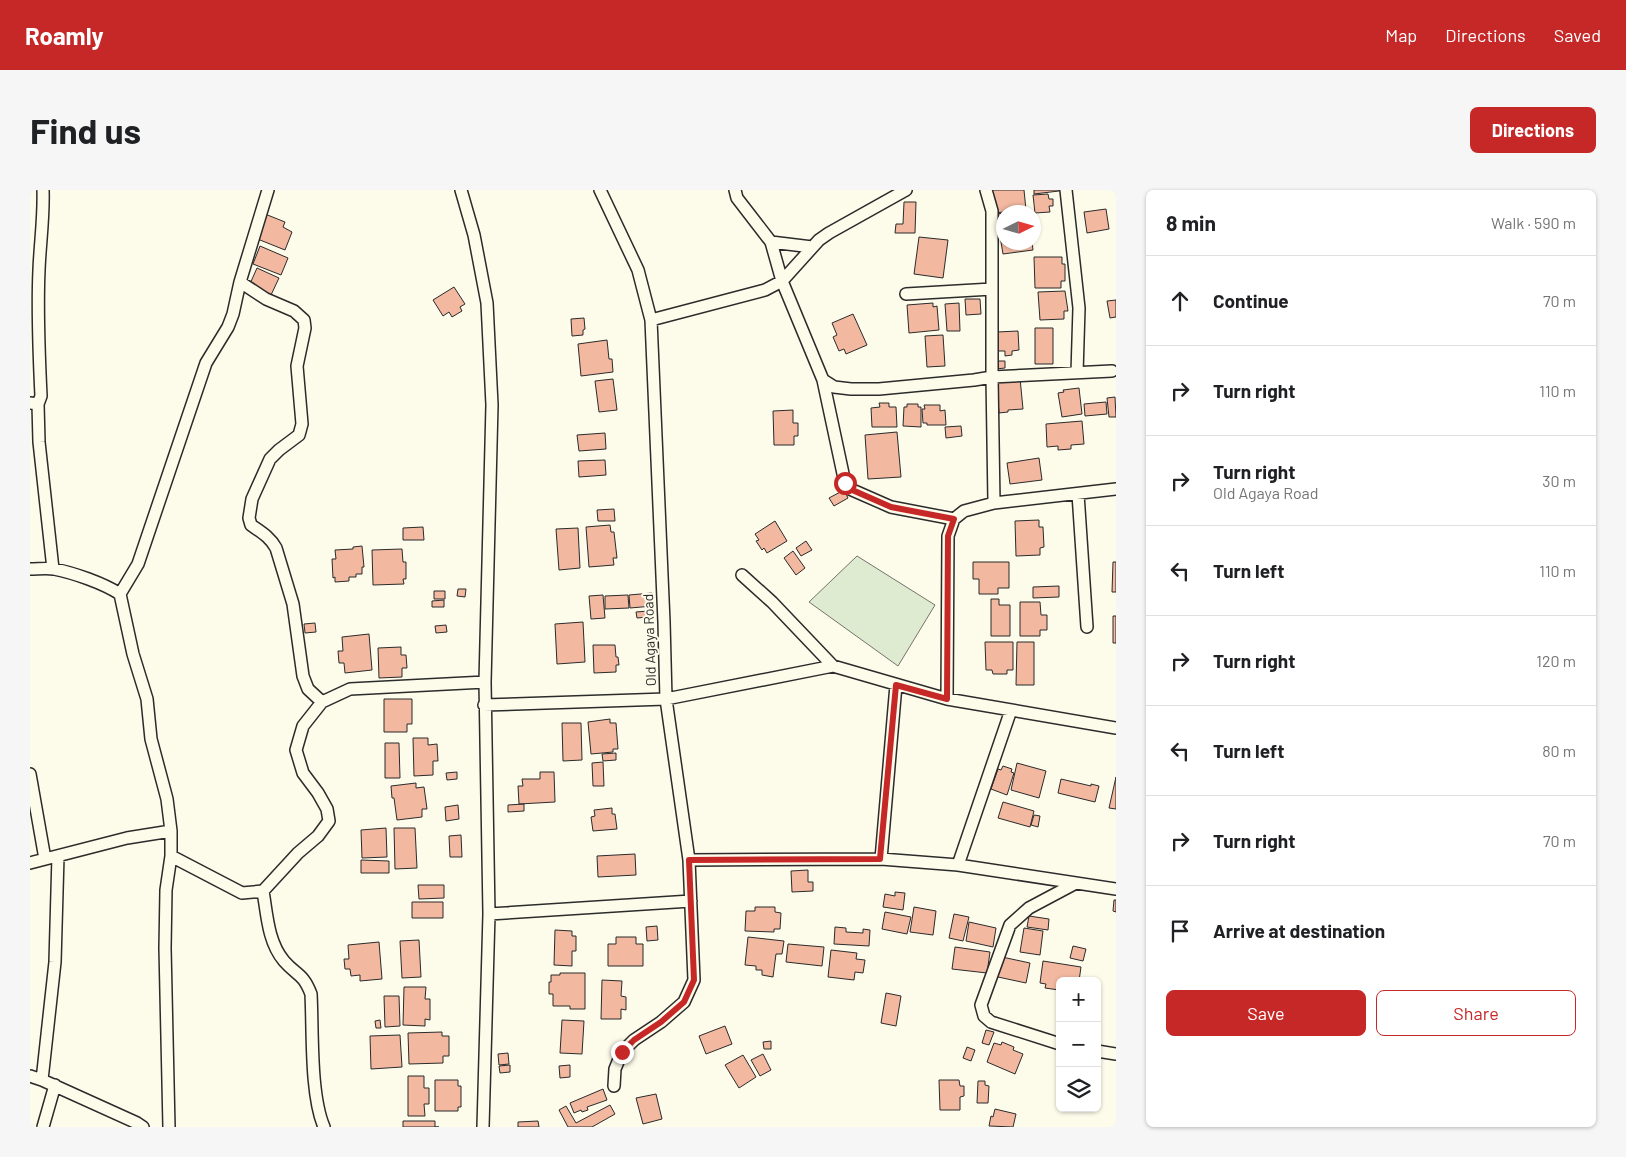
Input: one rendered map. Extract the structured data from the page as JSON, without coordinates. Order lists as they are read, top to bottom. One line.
{"streets":{"street":["Old Agaya Road"]},"north":"right","page":{"header":"Roamly","nav":["Map","Directions","Saved"],"buttons":["Directions",["Save","Share"]],"title":"Find us","heading":["8 min","Walk · 590 m"],"list":[["Continue","70 m"],["Turn right","110 m"],["Turn right","Old Agaya Road","30 m"],["Turn left","110 m"],["Turn right","120 m"],["Turn left","80 m"],["Turn right","70 m"],"Arrive at destination"],"map_buttons":["+","−"]}}
